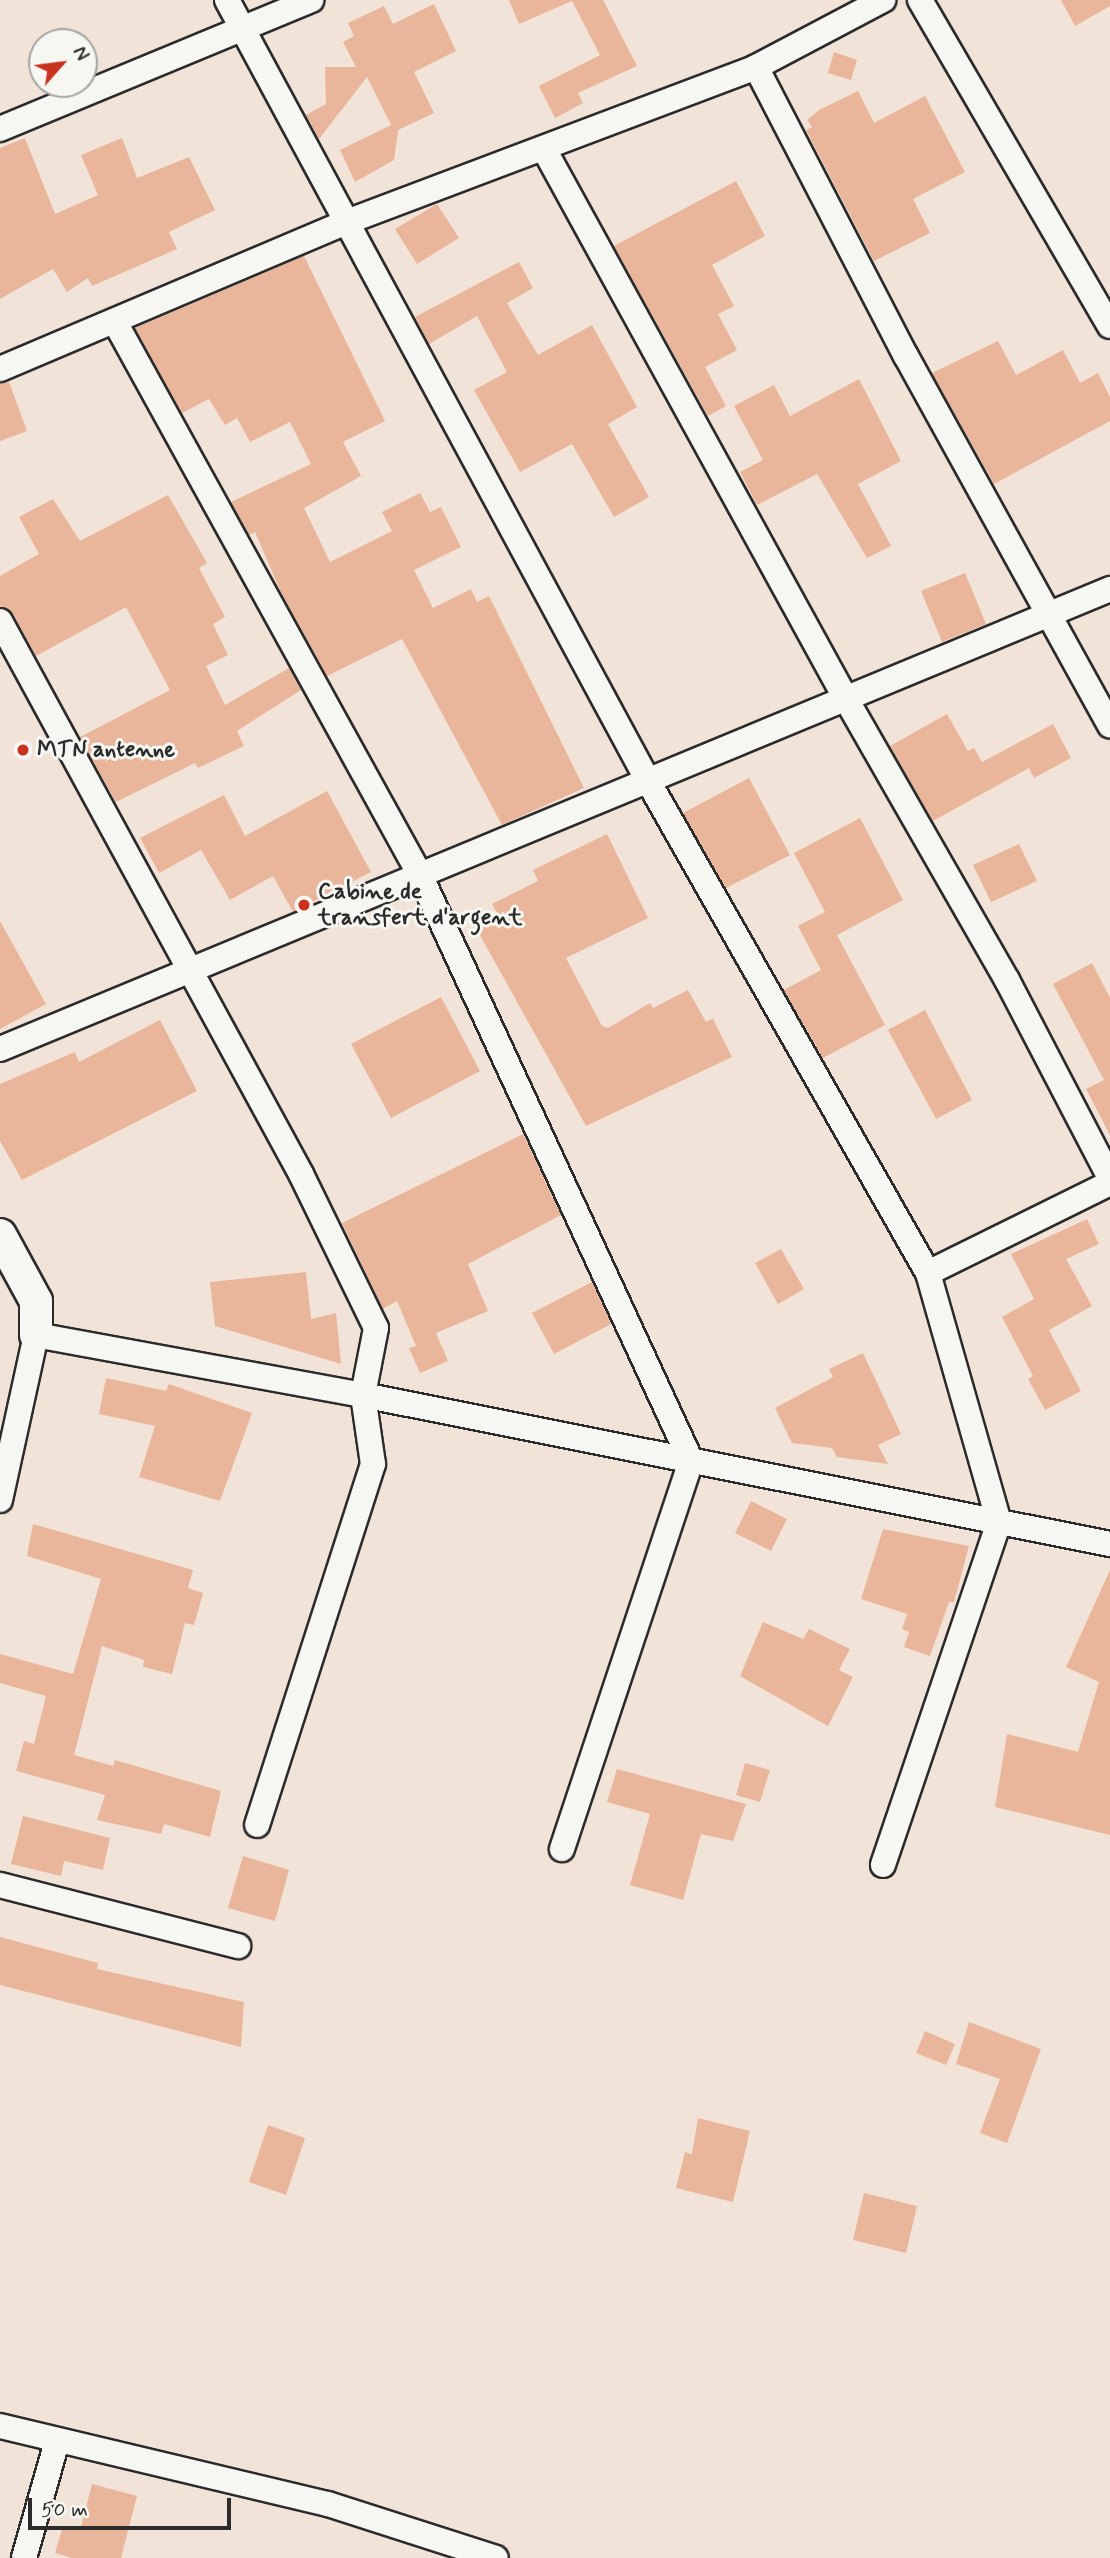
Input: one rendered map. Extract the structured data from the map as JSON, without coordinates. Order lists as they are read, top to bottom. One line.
{"places":["MTN antenne","Cabine de transfert d'argent"],"scale_bar":"50 m","north":"top right"}
